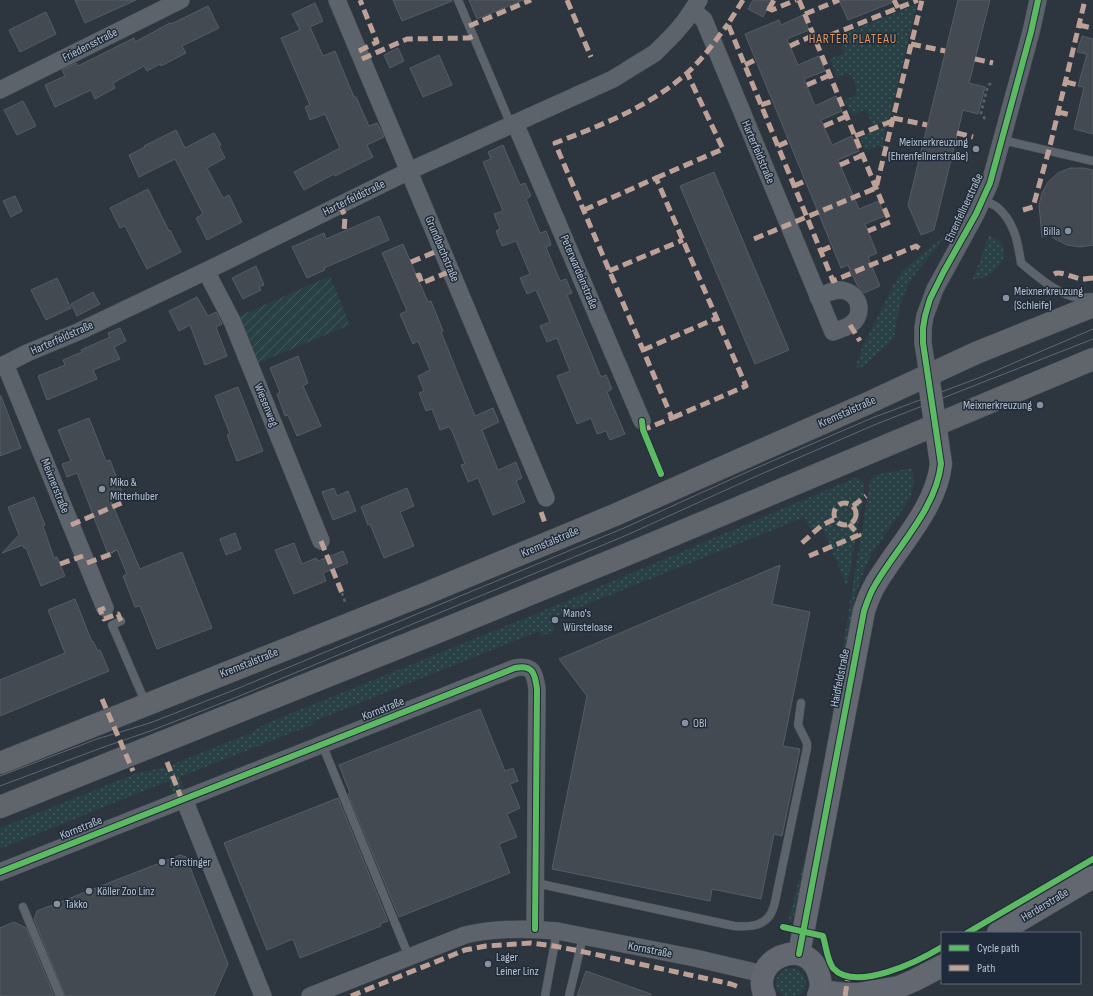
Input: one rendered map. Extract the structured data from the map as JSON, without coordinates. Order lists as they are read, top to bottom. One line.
{"streets":{"main road":["Kremstalstraße"],"street":["Friedensstraße","Harterfeldstraße","Ehrenfellnerstraße","Grundbachstraße","Peterwardeinstraße","Wiesenweg","Meixnerstraße","Haidfeldstraße","Kornstraße","Herderstraße"]},"crossings":[["Harterfeldstraße","Grundbachstraße"],["Harterfeldstraße","Peterwardeinstraße"],["Harterfeldstraße","Wiesenweg"],["Harterfeldstraße","Meixnerstraße"],["Ehrenfellnerstraße","Kremstalstraße"],["Ehrenfellnerstraße","Haidfeldstraße"]],"districts":["HARTER PLATEAU"],"places":["Meixnerkreuzung (Ehrenfellnerstraße)","Billa","Meixnerkreuzung (Schleife)","Meixnerkreuzung","Miko & Mitterhuber","Mano's Würsteloase","OBI","Forstinger","Köller Zoo Linz","Takko","Lager Leiner Linz"],"legend":["Cycle path","Path"]}
